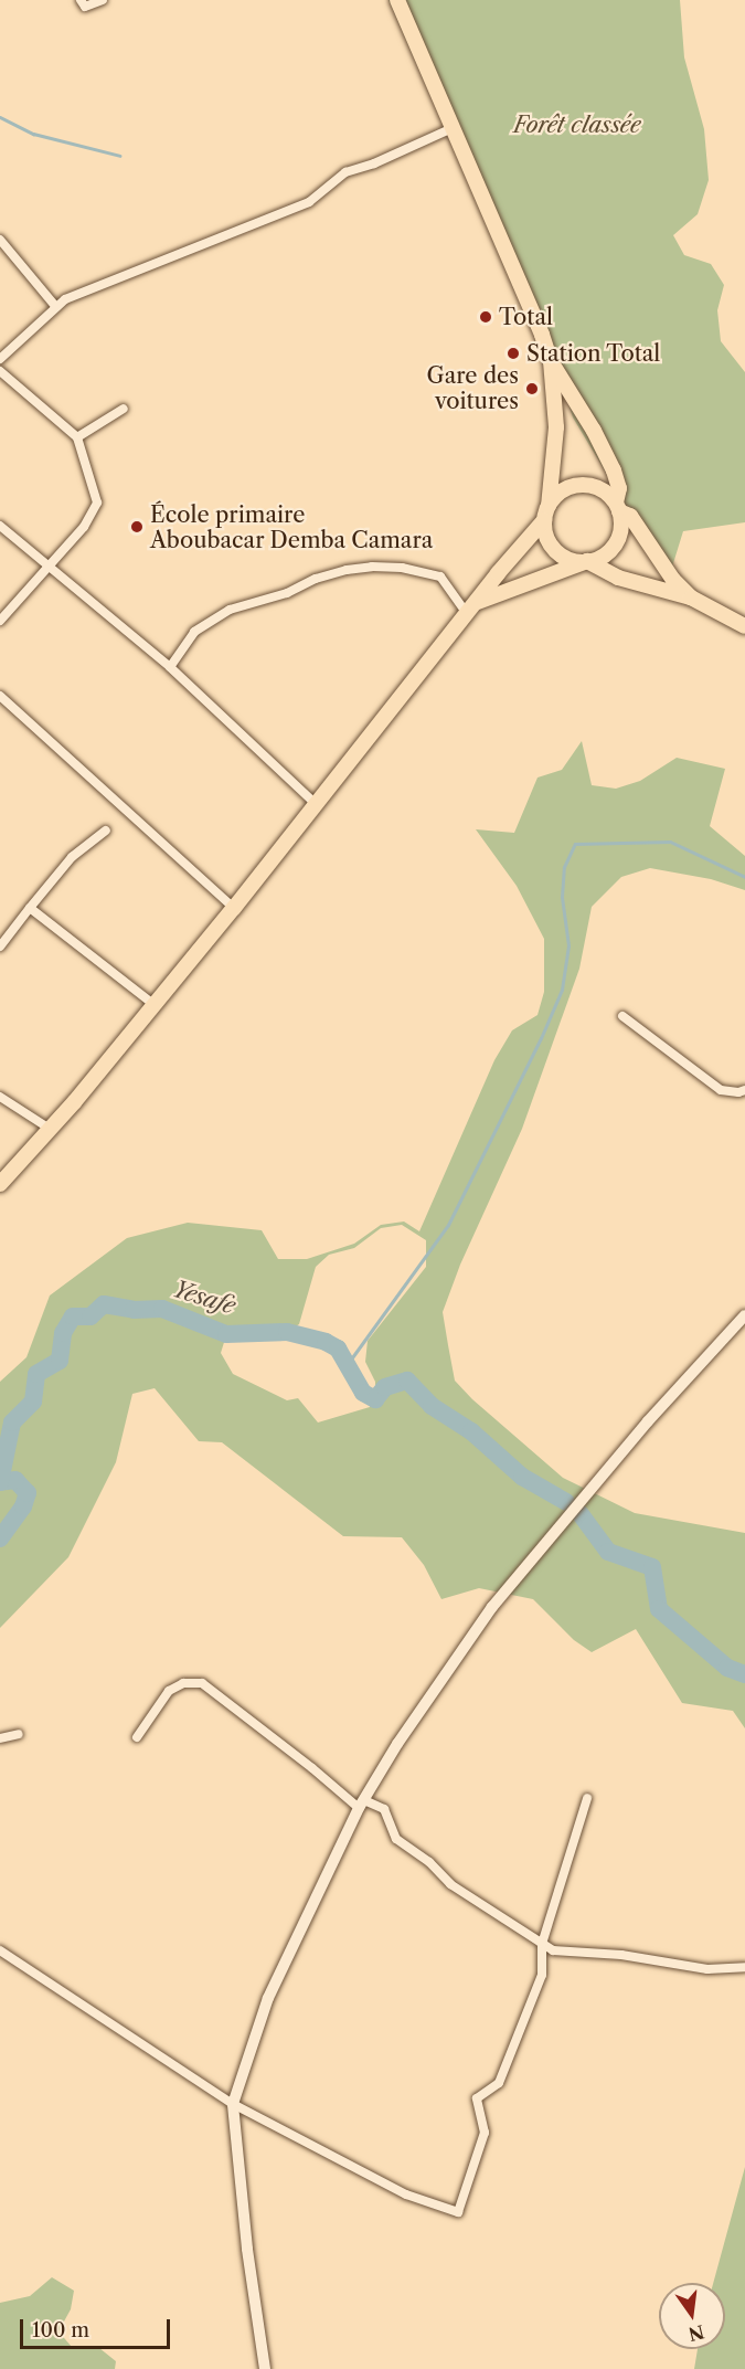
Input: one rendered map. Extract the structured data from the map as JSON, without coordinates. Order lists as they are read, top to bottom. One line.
{"water":["Yesafe"],"parks":["Forêt classée"],"places":["Total","Station Total","Gare des voitures","École primaire Aboubacar Demba Camara"],"scale_bar":"100 m","north":"bottom"}
